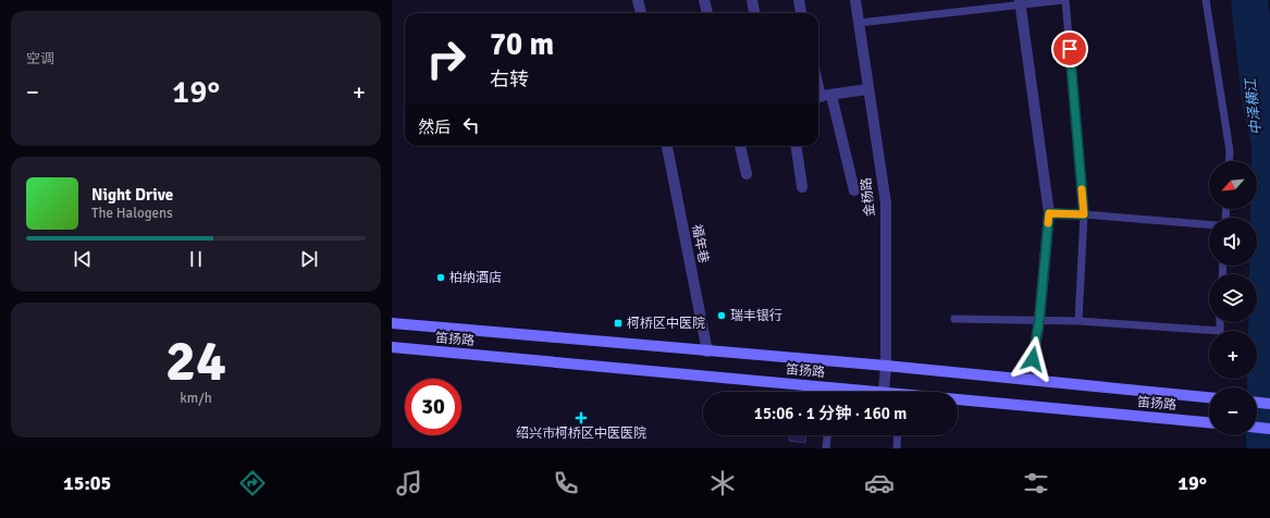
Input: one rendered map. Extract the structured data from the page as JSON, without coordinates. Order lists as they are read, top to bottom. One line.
{"streets":{"street":["金杨路","福年巷","笛扬路"]},"crossings":[["金杨路","笛扬路"],["福年巷","笛扬路"]],"water":["中泽横江"],"places":{"other":["柏纳酒店","瑞丰银行"],"transit":["柯桥区中医院"],"health":["绍兴市柯桥区中医医院"]},"north":"bottom left","page":{"tile":["空调",["24","km/h"]],"turn":["70 m","右转"],"heat":["−","19°","+"],"then":"然后","map_buttons":["+","−"],"song":["Night Drive","The Halogens"],"limit":"30","trip":"15:06 · 1 分钟 · 160 m","tabs":["15:05","19°"]}}
